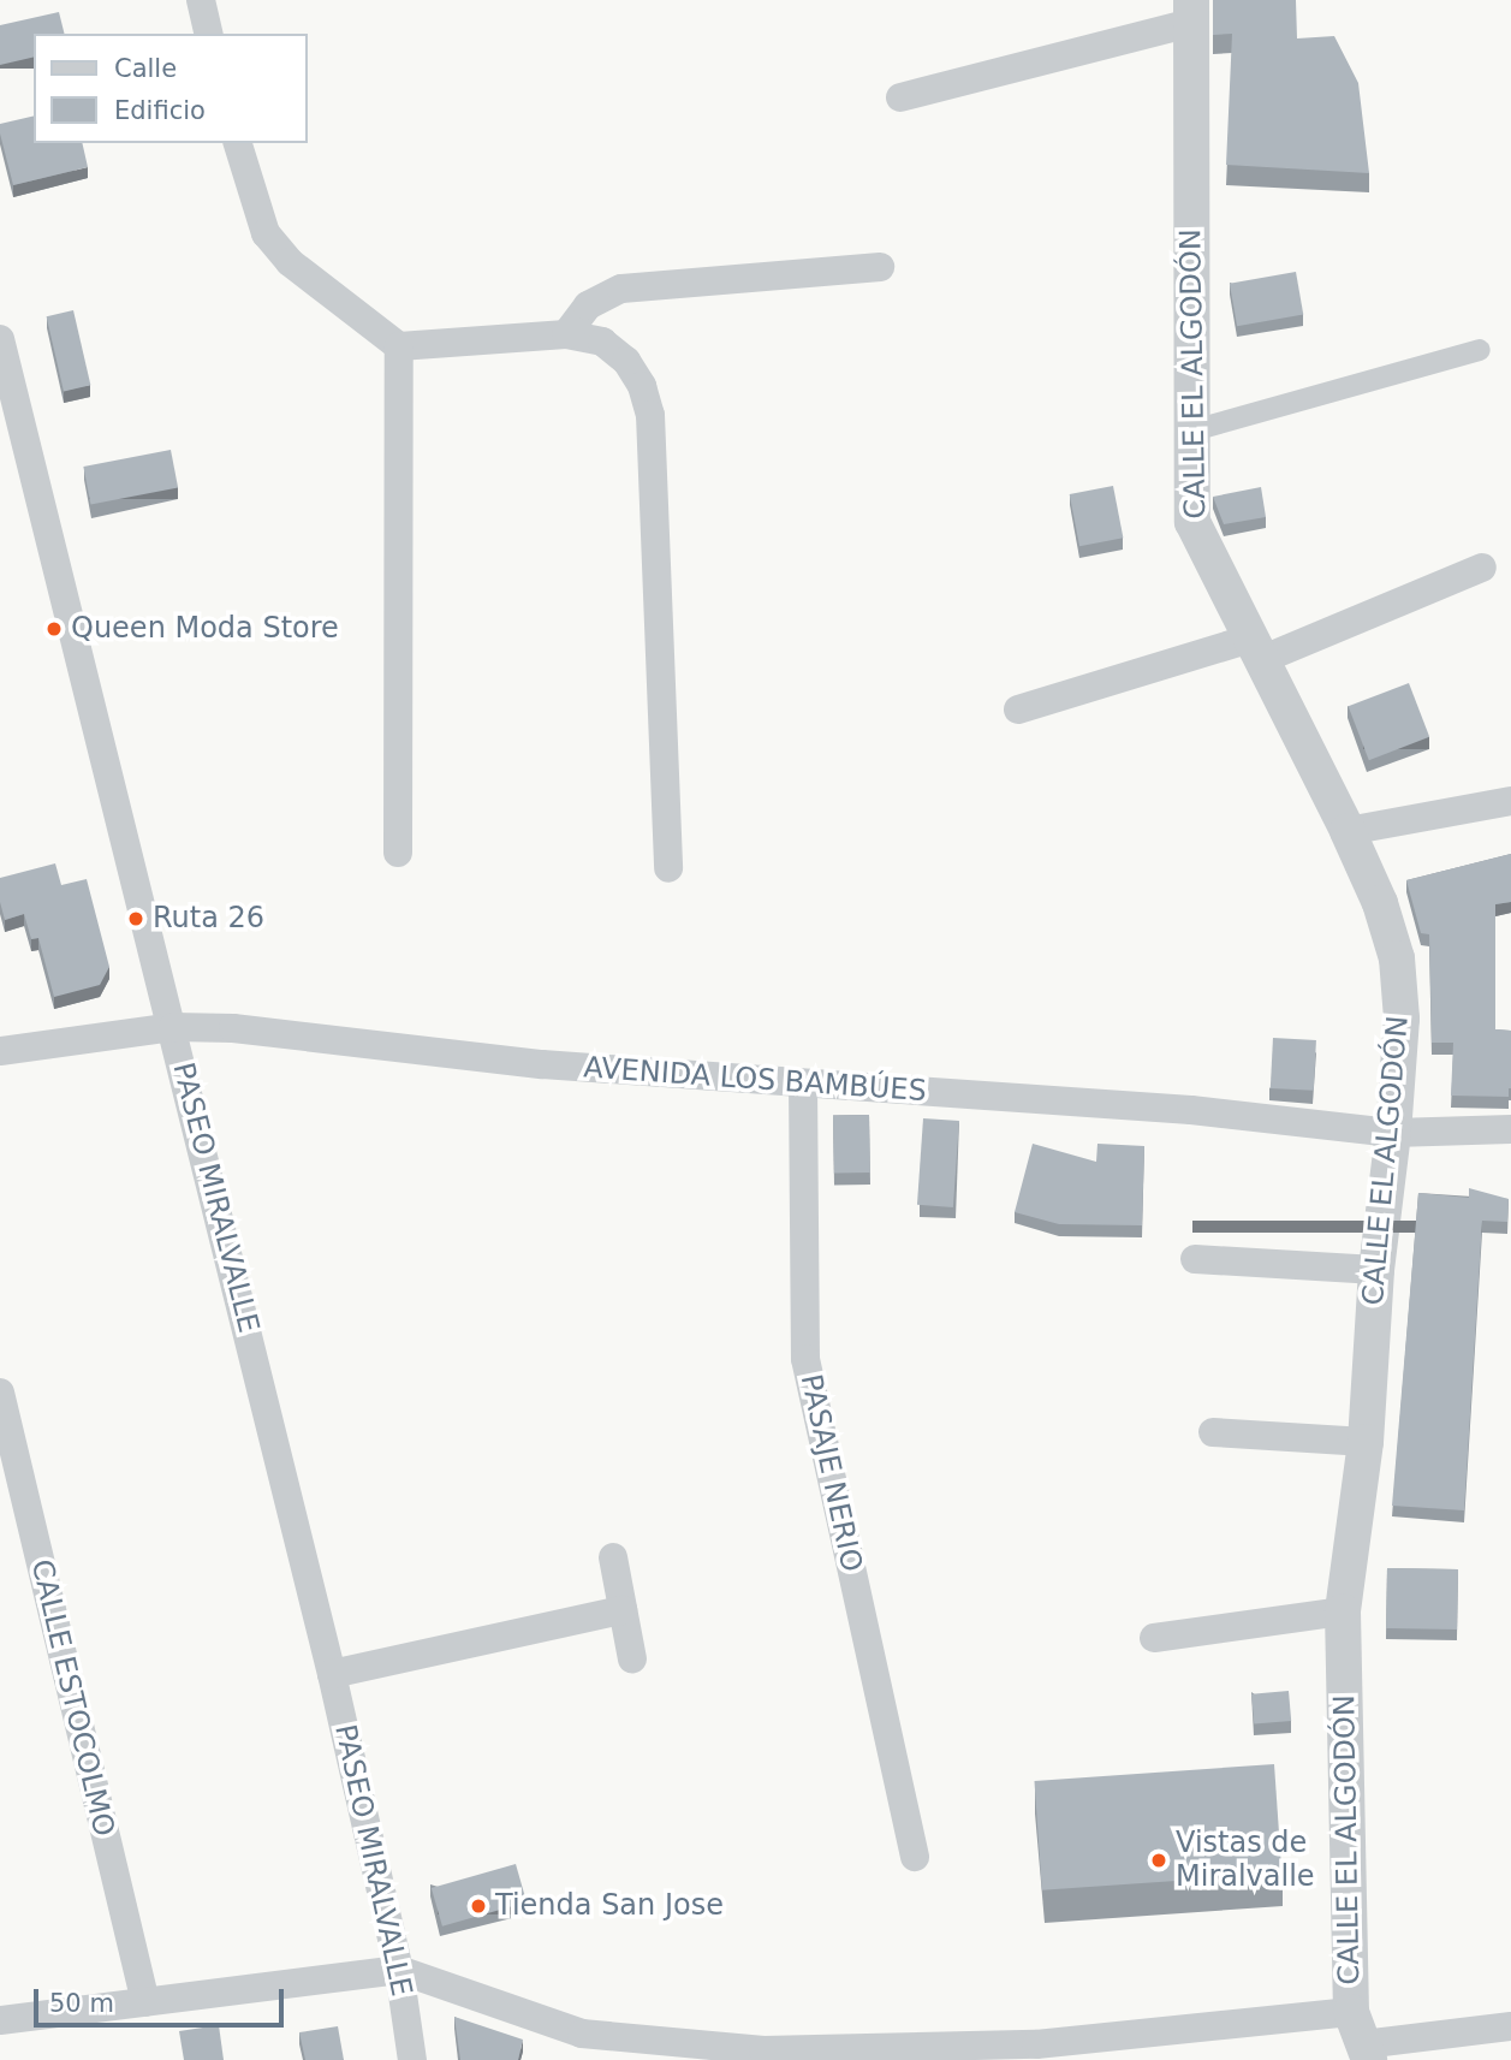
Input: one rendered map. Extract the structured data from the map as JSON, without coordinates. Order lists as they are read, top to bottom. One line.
{"streets":{"street":["CALLE EL ALGODÓN","AVENIDA LOS BAMBÚES","PASEO MIRALVALLE","PASAJE NERIO","CALLE ESTOCOLMO"]},"crossings":[["CALLE EL ALGODÓN","AVENIDA LOS BAMBÚES"],["AVENIDA LOS BAMBÚES","PASEO MIRALVALLE"],["AVENIDA LOS BAMBÚES","PASAJE NERIO"]],"places":["Queen Moda Store","Ruta 26","Vistas de Miralvalle","Tienda San Jose"],"legend":["Calle","Edificio"],"scale_bar":"50 m"}
